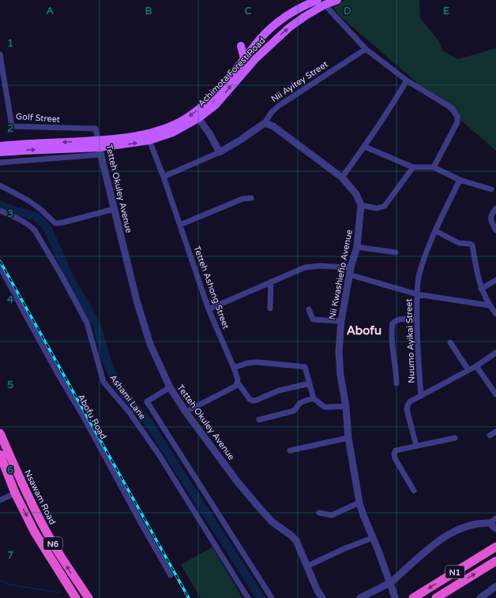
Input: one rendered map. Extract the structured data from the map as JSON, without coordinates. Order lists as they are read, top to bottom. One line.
{"streets":{"highway":["Nsawam Road","N6","N1"],"main road":["Achimota Forest Road"],"street":["Nii Ayitey Street","Golf Street","Tetteh Okuley Avenue","Nii Kwashiefio Avenue","Tetteh Ashong Street","Nuumo Ayikai Street","Ashami Lane","Abofu Road"]},"crossings":[["Achimota Forest Road","Golf Street"],["Achimota Forest Road","Tetteh Okuley Avenue"],["Achimota Forest Road","Tetteh Ashong Street"],["Nii Ayitey Street","Tetteh Ashong Street"],["Golf Street","Tetteh Okuley Avenue"]],"districts":["Abofu"],"grid":{"columns":["A","B","C","D","E"],"rows":["1","2","3","4","5","6","7"]}}
